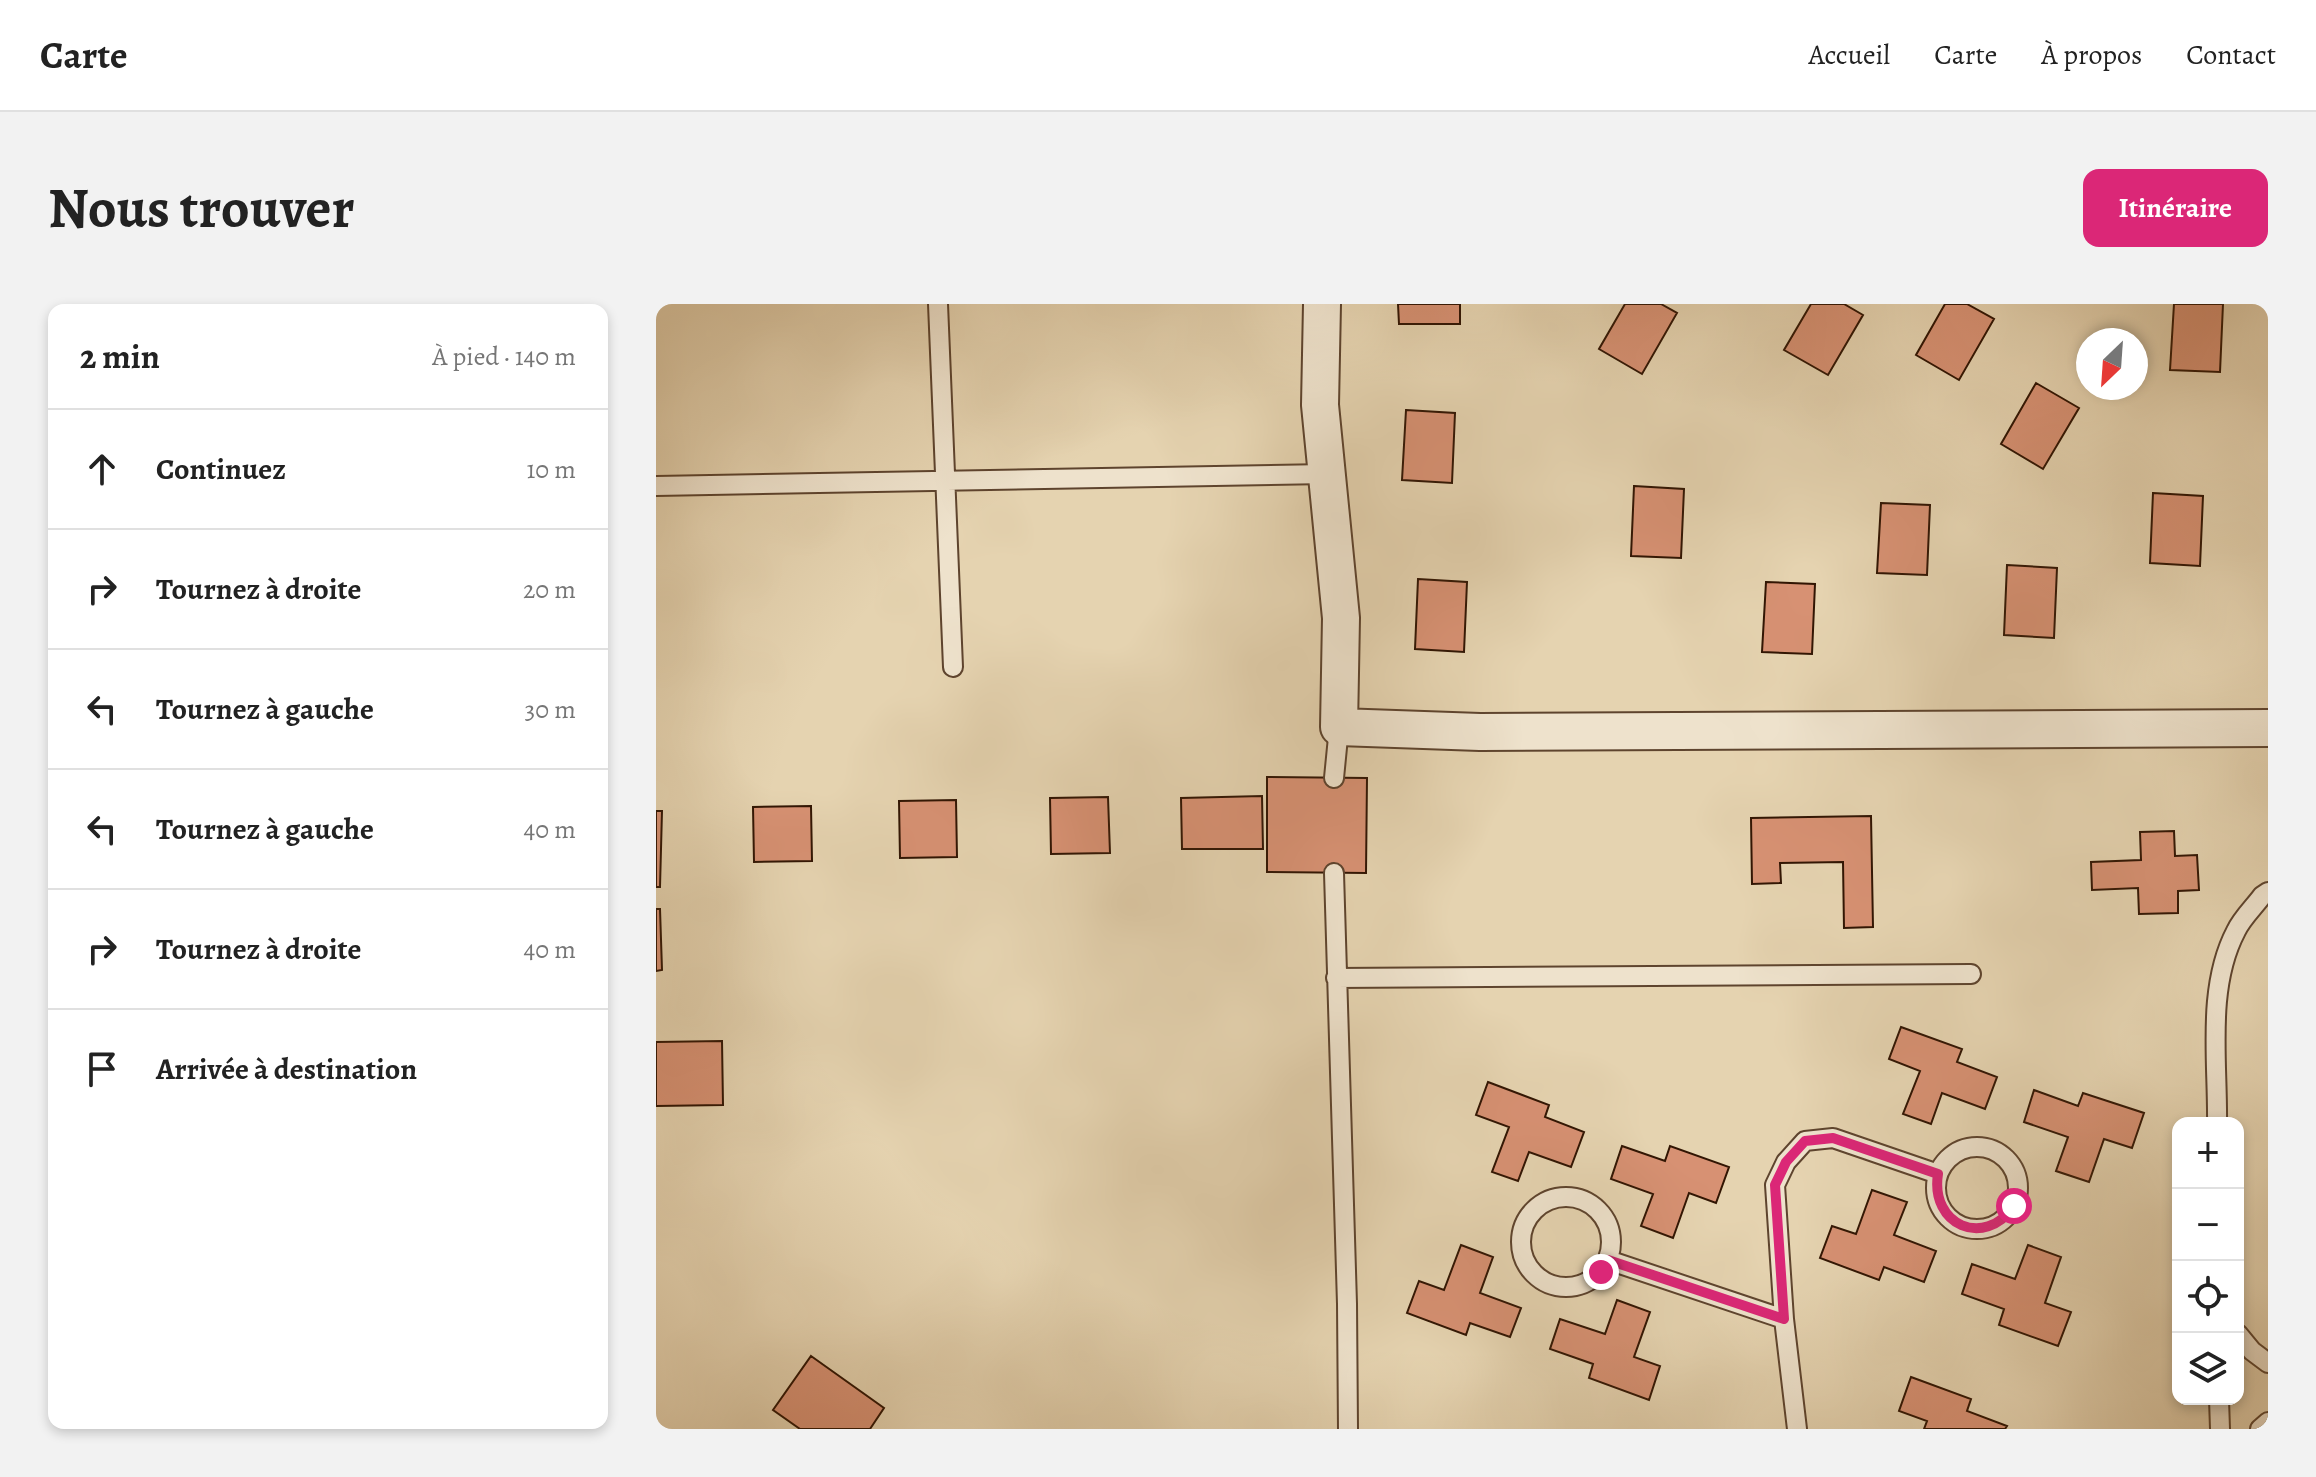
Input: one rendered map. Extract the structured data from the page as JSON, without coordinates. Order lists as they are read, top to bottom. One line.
{"north":"bottom left","page":{"header":"Carte","nav":["Accueil","Carte","À propos","Contact"],"buttons":"Itinéraire","title":"Nous trouver","heading":["2 min","À pied · 140 m"],"list":[["Continuez","10 m"],["Tournez à droite","20 m"],["Tournez à gauche","30 m"],["Tournez à gauche","40 m"],["Tournez à droite","40 m"],"Arrivée à destination"],"map_buttons":["+","−"]}}
